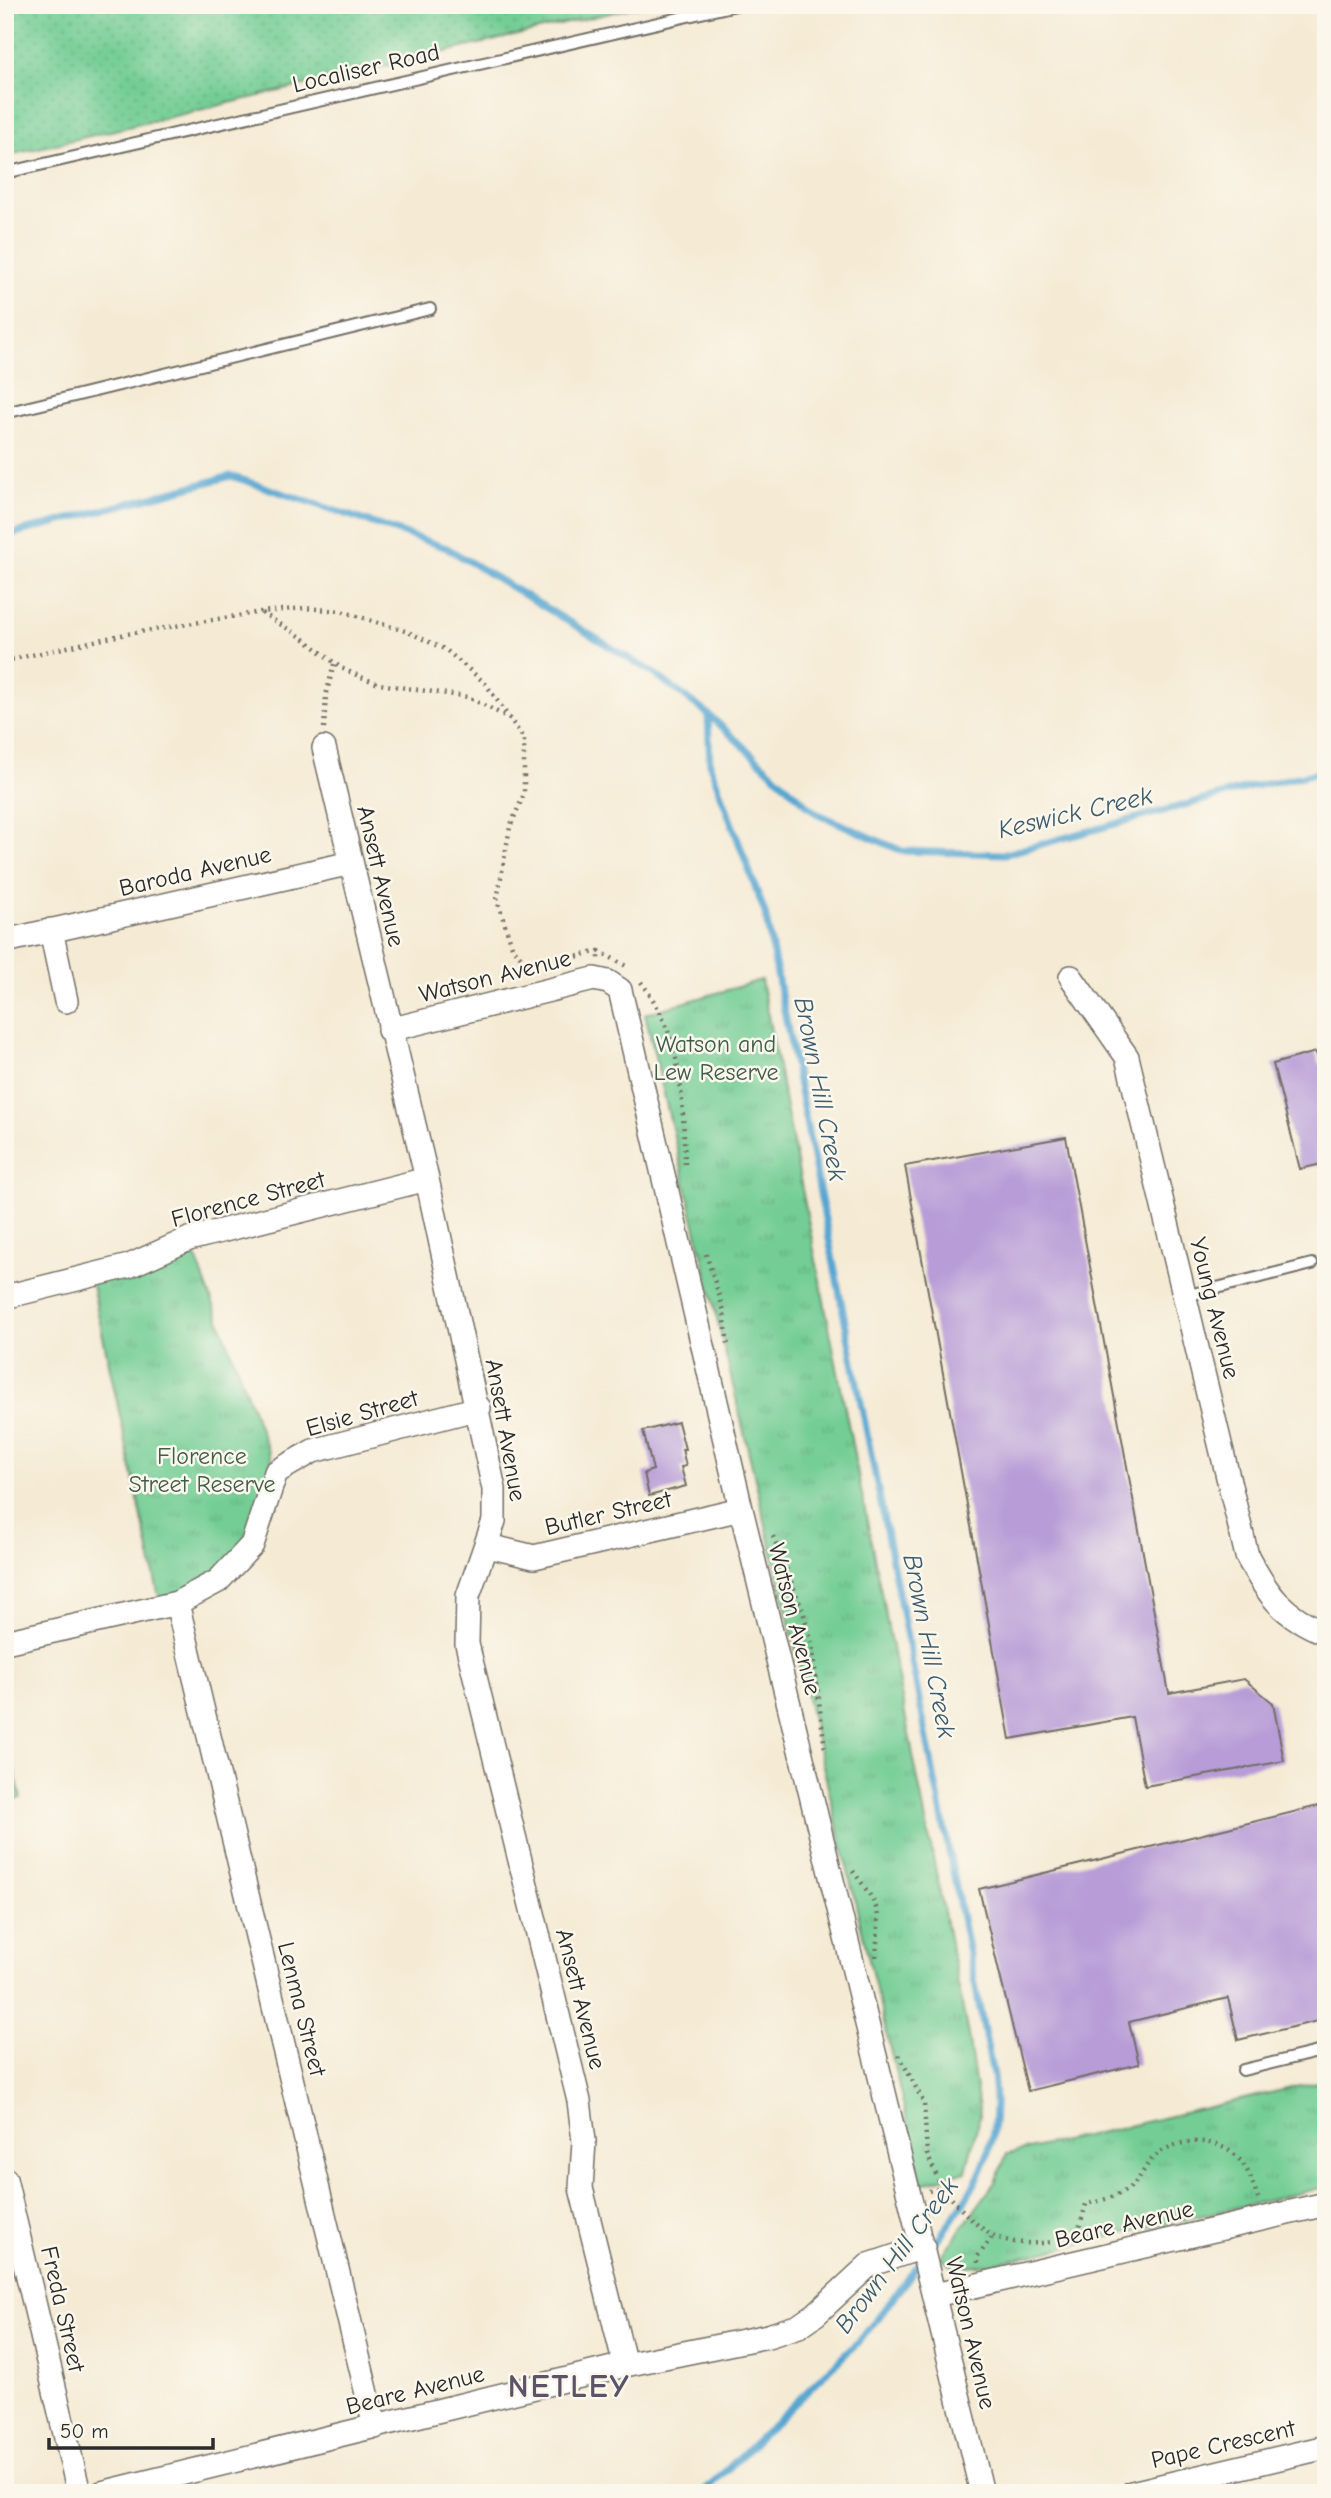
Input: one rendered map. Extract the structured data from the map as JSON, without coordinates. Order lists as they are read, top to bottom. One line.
{"streets":{"street":["Baroda Avenue","Ansett Avenue","Watson Avenue","Florence Street","Young Avenue","Elsie Street","Butler Street","Lenma Street","Beare Avenue","Freda Street","Pape Crescent"],"lane":["Localiser Road"]},"crossings":[["Baroda Avenue","Ansett Avenue"],["Ansett Avenue","Watson Avenue"],["Ansett Avenue","Florence Street"],["Ansett Avenue","Elsie Street"],["Ansett Avenue","Butler Street"],["Ansett Avenue","Beare Avenue"],["Watson Avenue","Butler Street"],["Watson Avenue","Beare Avenue"],["Elsie Street","Lenma Street"],["Lenma Street","Beare Avenue"]],"districts":["NETLEY"],"water":["Keswick Creek","Brown Hill Creek"],"parks":["Watson and Lew Reserve","Florence Street Reserve"],"scale_bar":"50 m"}
